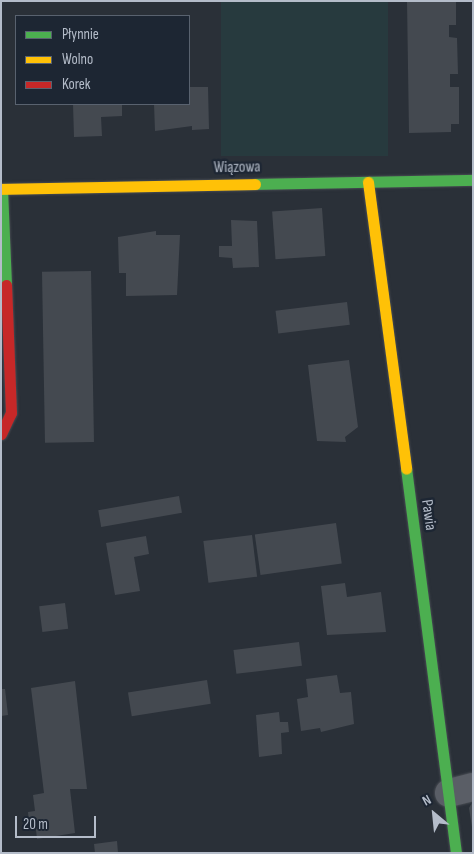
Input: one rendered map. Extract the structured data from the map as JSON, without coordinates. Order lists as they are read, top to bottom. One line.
{"streets":{"street":["Wiązowa","Pawia"]},"crossings":[["Wiązowa","Pawia"]],"legend":["Płynnie","Wolno","Korek"],"scale_bar":"20 m","north":"top left"}
